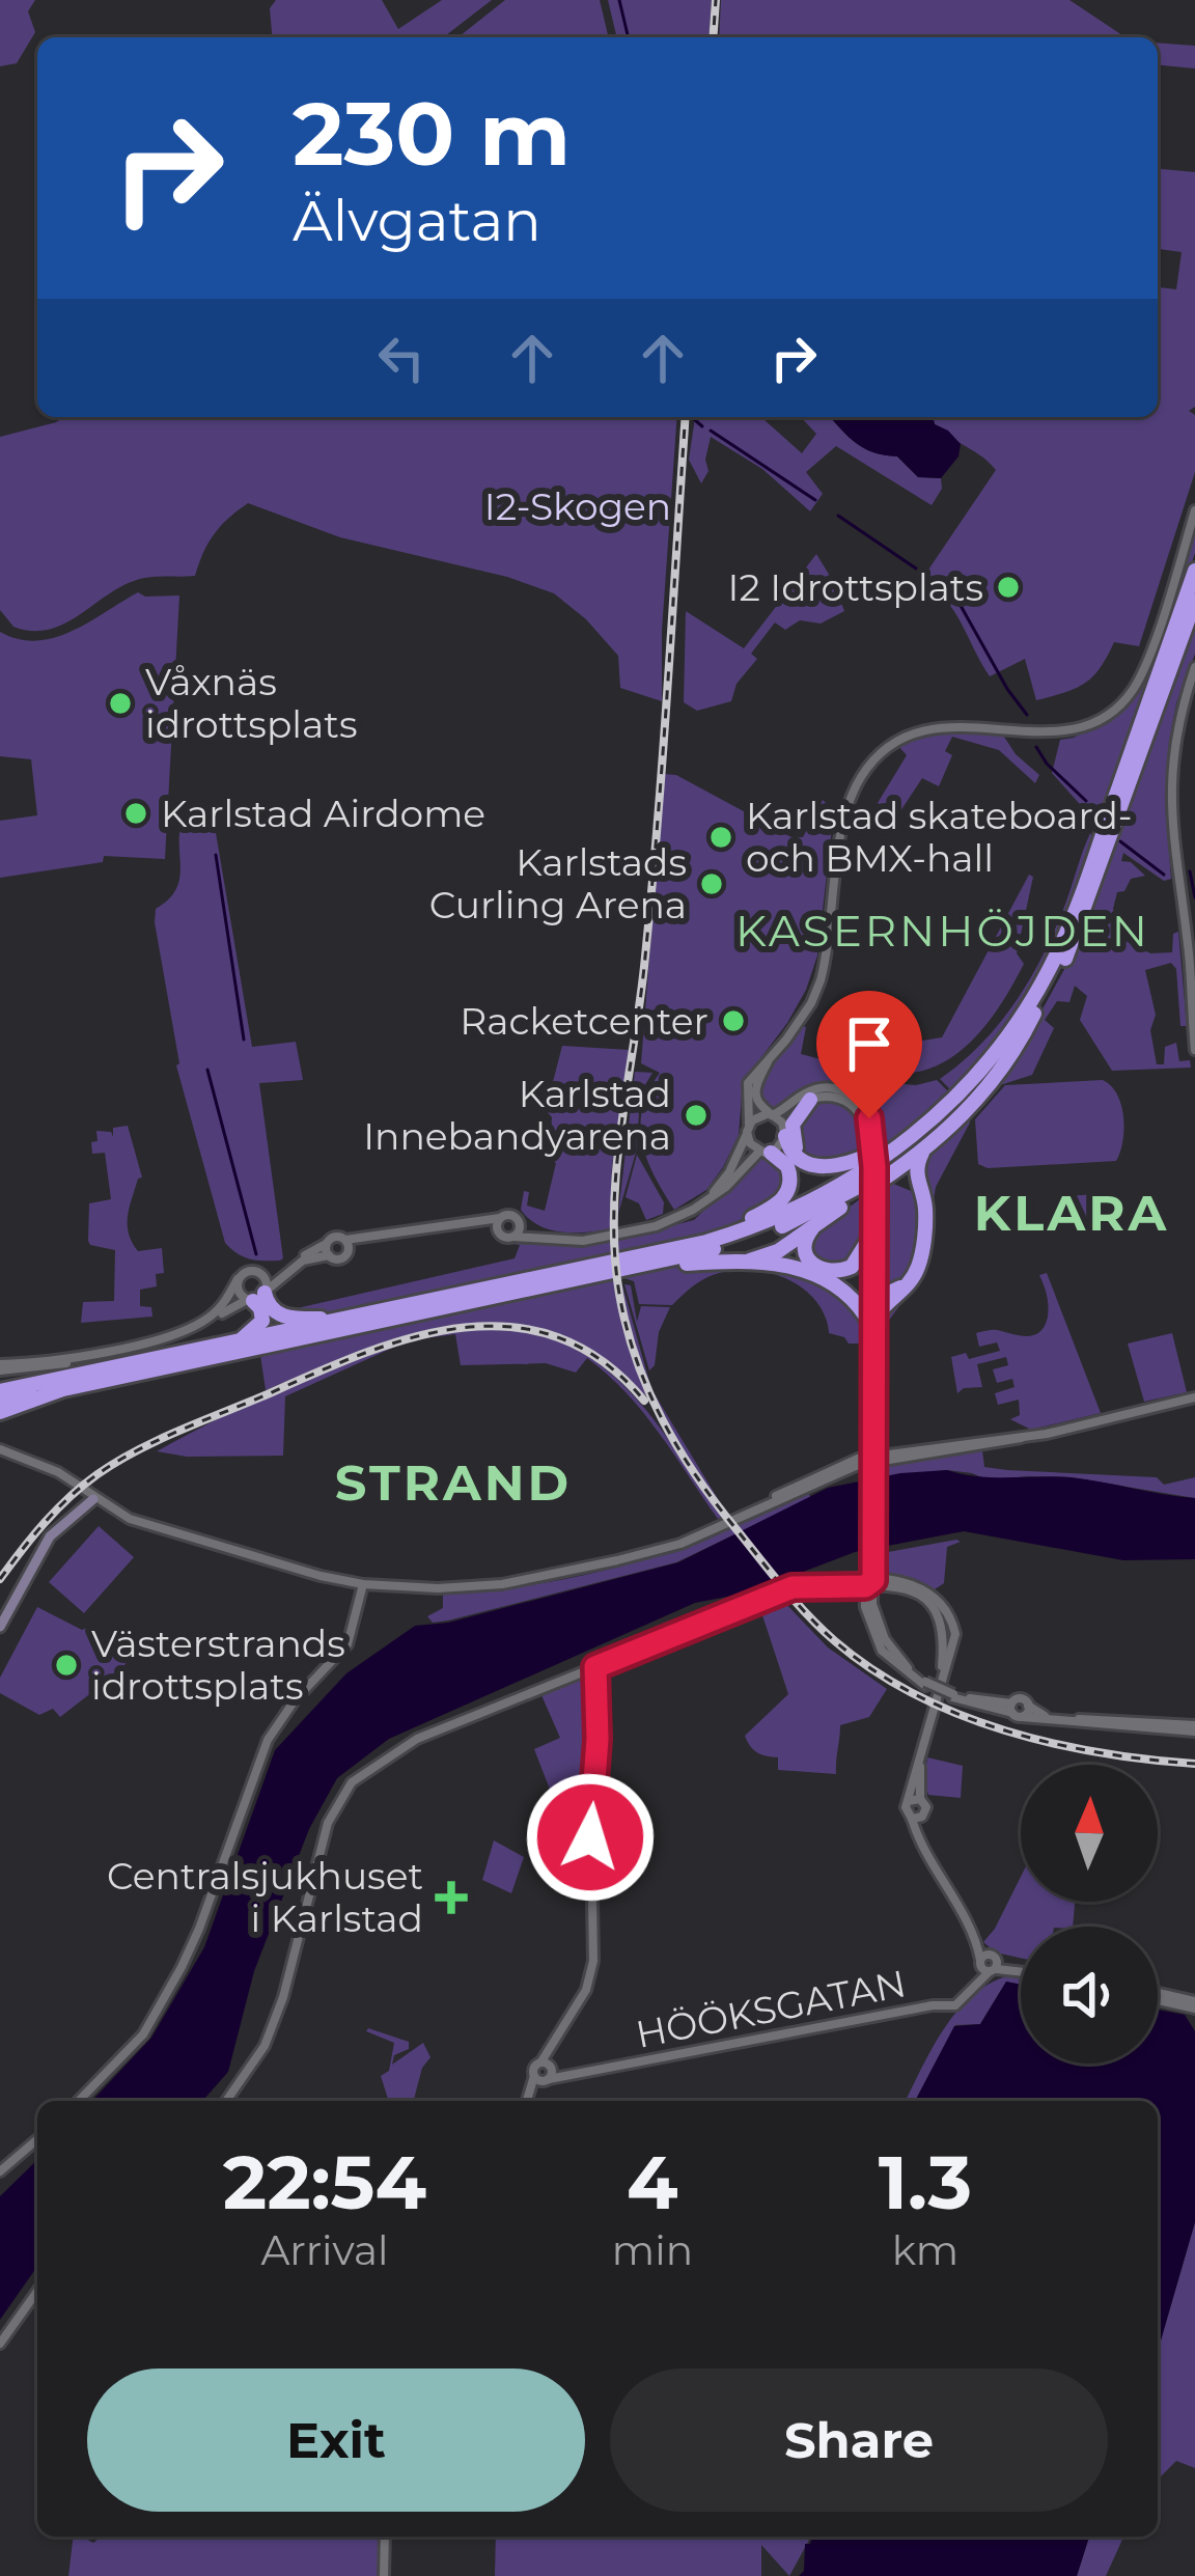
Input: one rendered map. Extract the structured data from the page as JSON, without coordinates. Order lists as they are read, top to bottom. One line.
{"streets":{"street":["HÖÖKSGATAN"]},"districts":["KASERNHÖJDEN","KLARA","STRAND"],"parks":["I2-Skogen"],"places":{"other":["I2 Idrottsplats","Våxnäs idrottsplats","Karlstad Airdome","Karlstad skateboard- och BMX-hall","Karlstads Curling Arena","Racketcenter","Karlstad Innebandyarena","Västerstrands idrottsplats"],"health":["Centralsjukhuset i Karlstad"]},"north":"top","page":{"turn":["230 m","Älvgatan"],"eta":["22:54","Arrival","4","min","1.3","km"],"buttons":["Exit","Share"]}}
